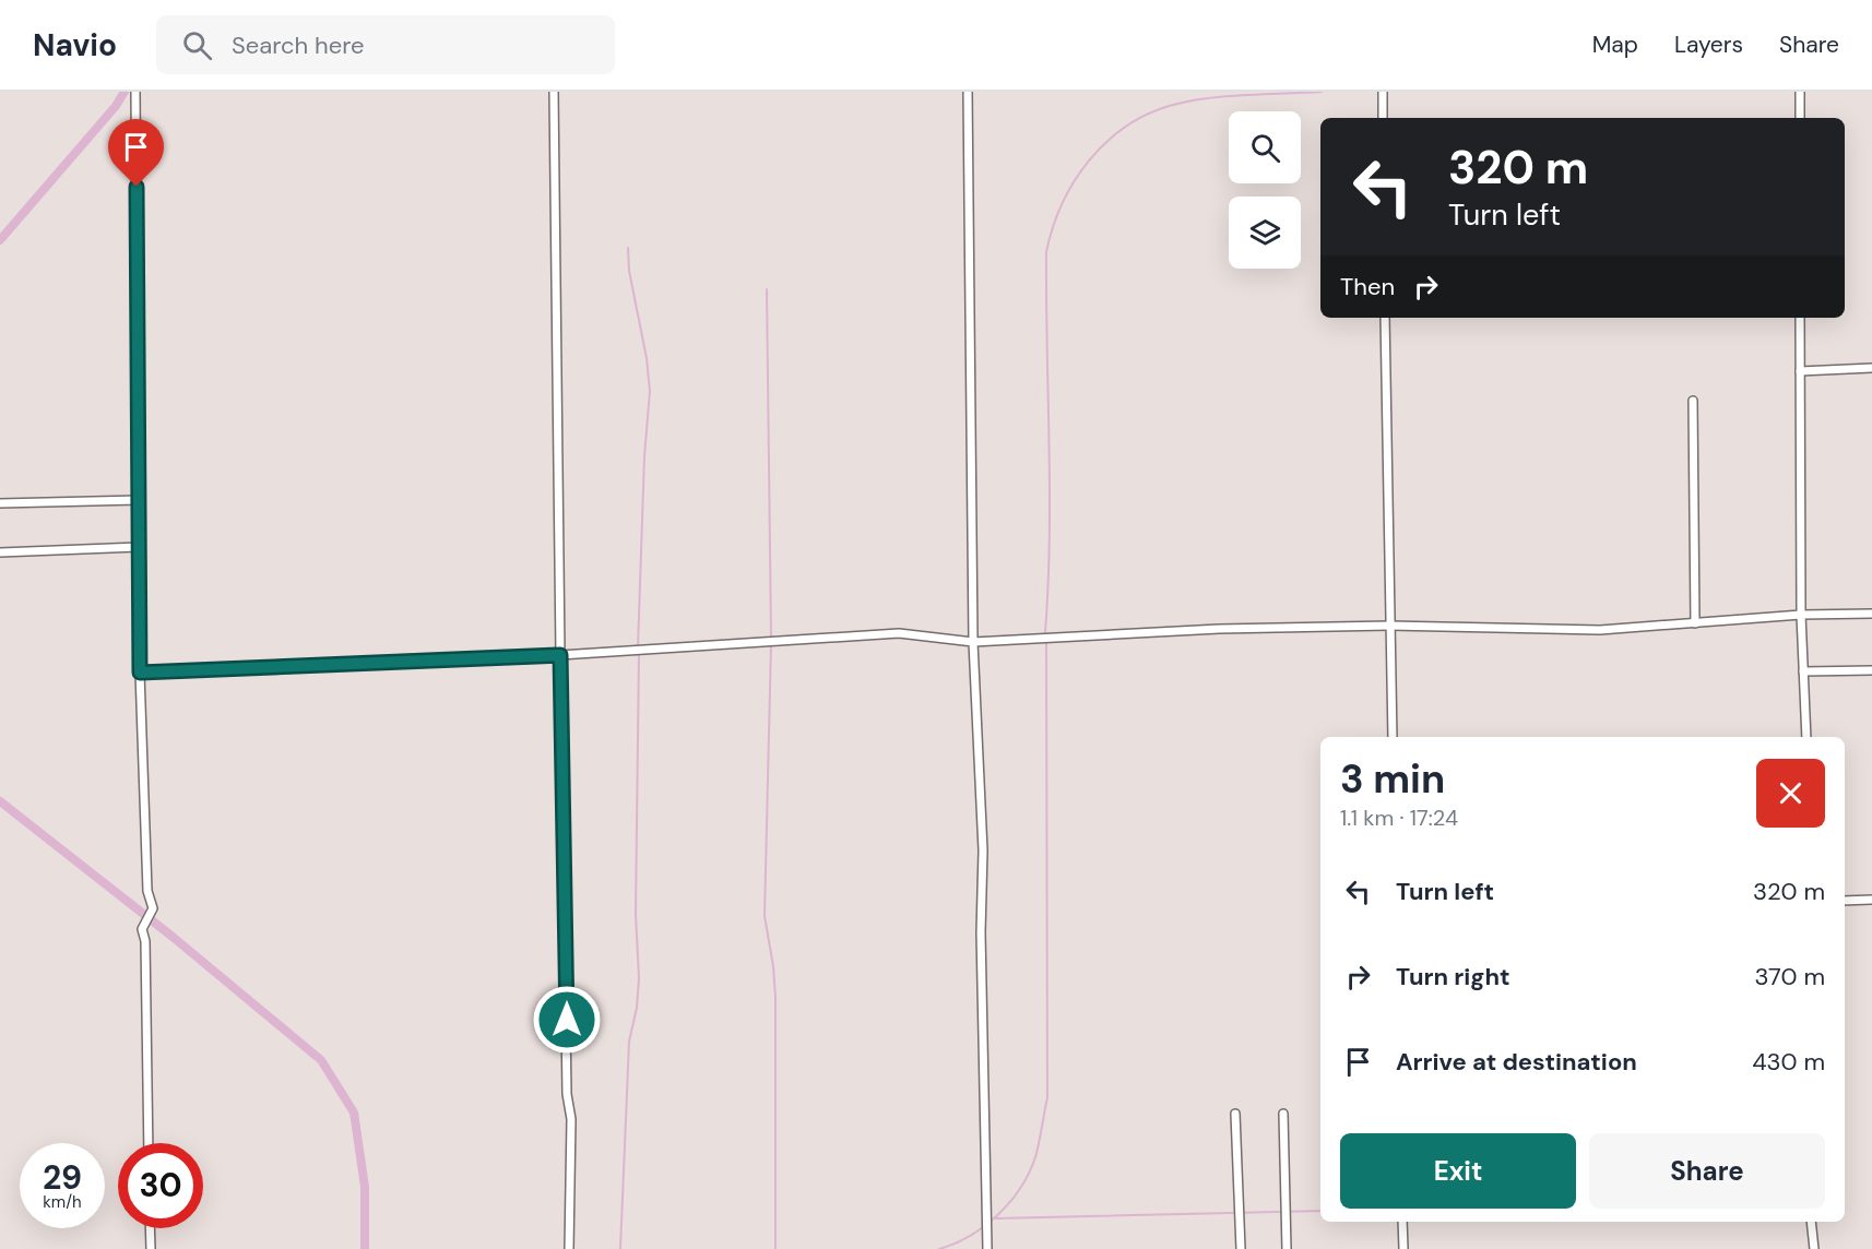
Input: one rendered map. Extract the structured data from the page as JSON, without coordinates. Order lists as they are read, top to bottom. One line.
{"page":{"header":"Navio","search":"Search here","nav":["Map","Layers","Share"],"turn":["320 m","Turn left"],"then":"Then","heading":["3 min","1.1 km · 17:24"],"list":[{"name":"Turn left","value":"320 m"},{"name":"Turn right","value":"370 m"},{"name":"Arrive at destination","value":"430 m"}],"buttons":["Exit","Share"],"speed":"29 km/h","limit":"30"}}
